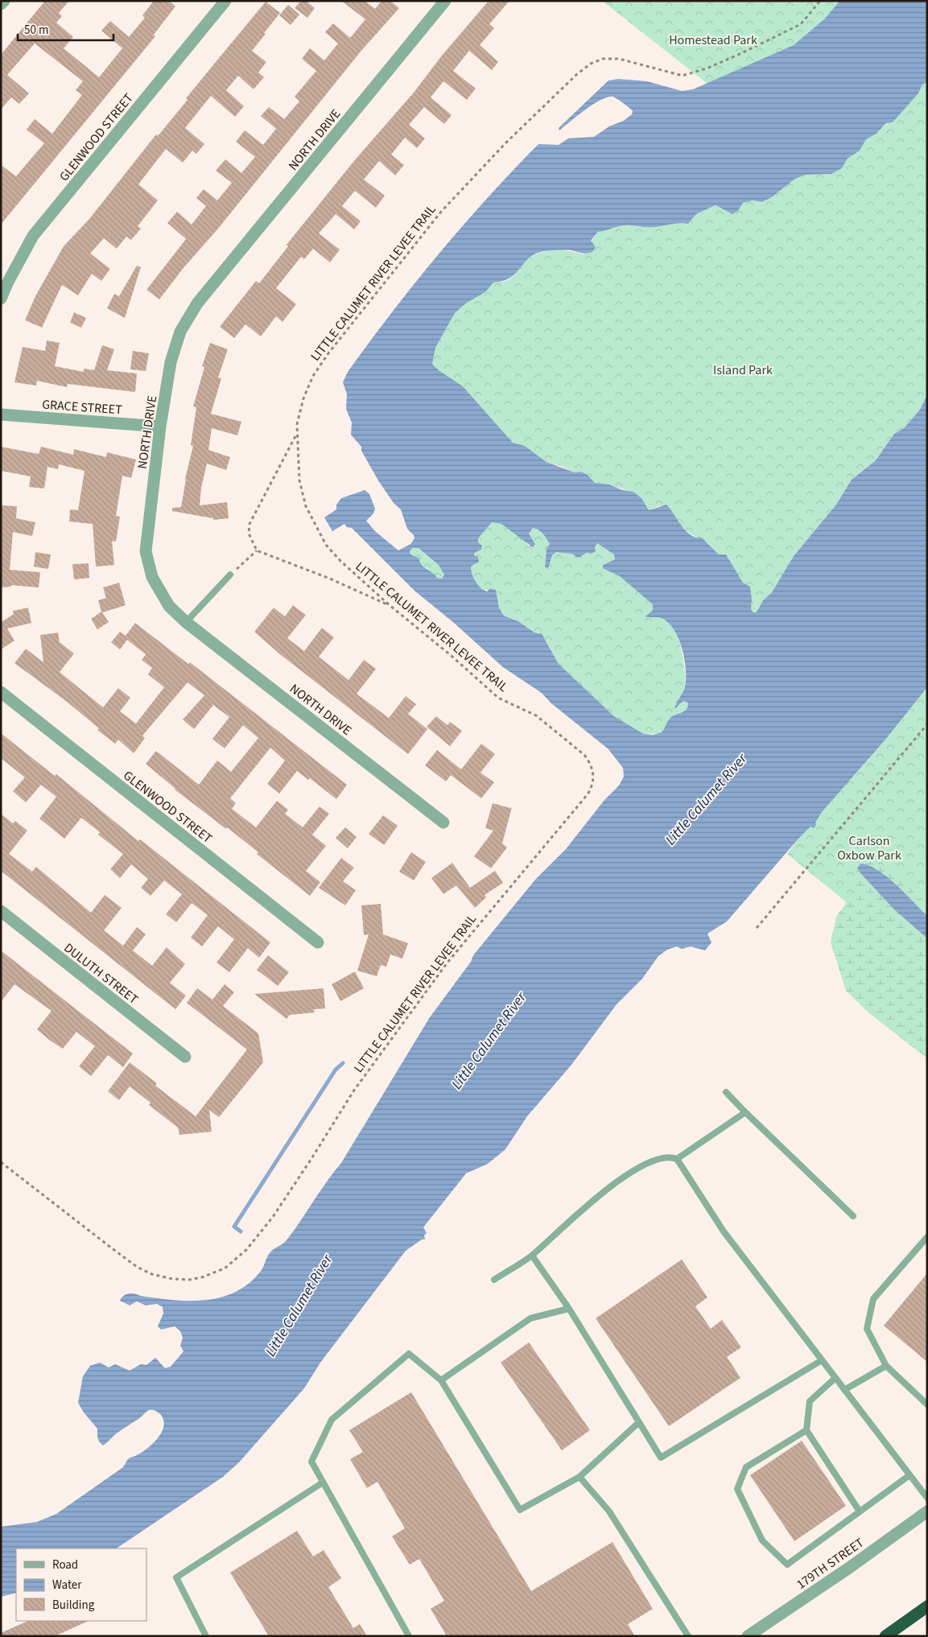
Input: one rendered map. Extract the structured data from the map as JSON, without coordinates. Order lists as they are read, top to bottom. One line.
{"streets":{"street":["GLENWOOD STREET","NORTH DRIVE","GRACE STREET","DULUTH STREET","179TH STREET"],"path":["LITTLE CALUMET RIVER LEVEE TRAIL"]},"crossings":[["NORTH DRIVE","GRACE STREET"]],"water":["Little Calumet River"],"parks":["Homestead Park","Island Park","Carlson Oxbow Park"],"legend":["Road","Water","Building"],"scale_bar":"50 m"}
